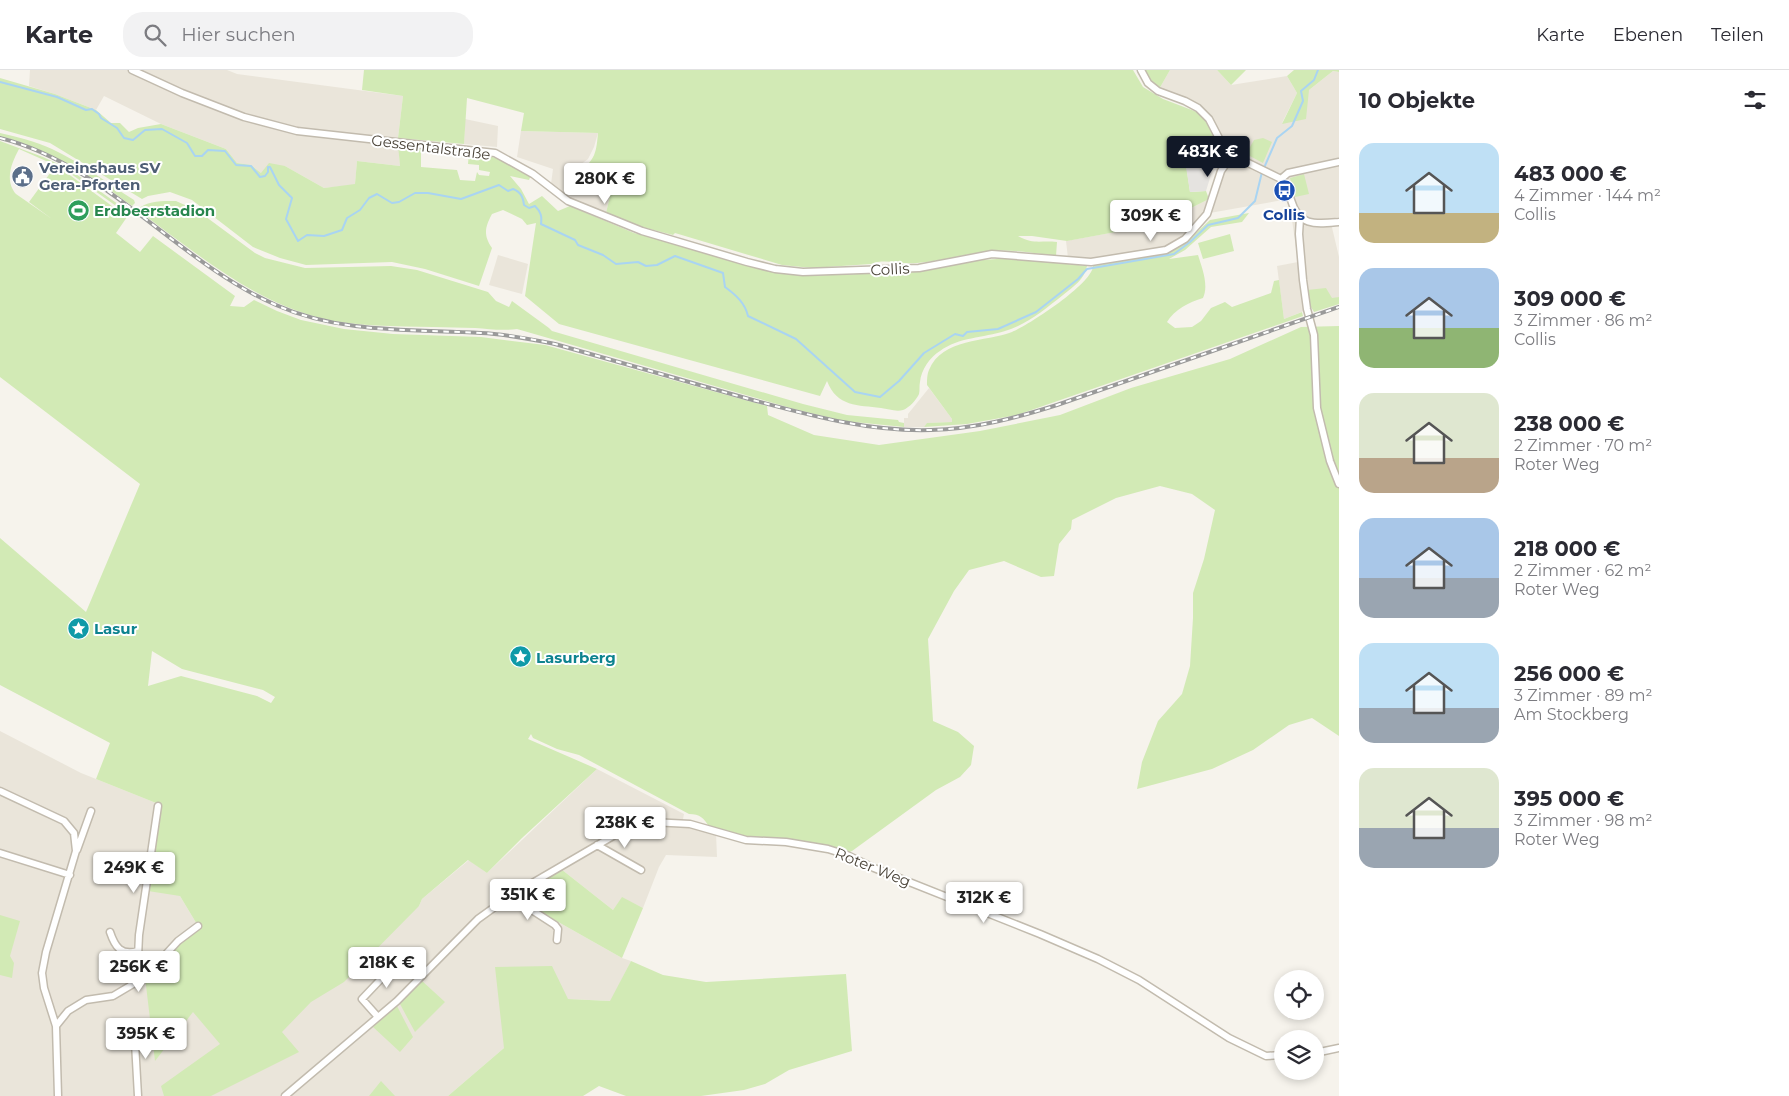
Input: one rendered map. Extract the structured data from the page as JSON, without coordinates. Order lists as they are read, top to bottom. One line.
{"streets":{"street":["Gessentalstraße","Collis","Roter Weg"]},"crossings":[["Gessentalstraße","Collis"]],"places":{"public building":["Vereinshaus SV Gera-Pforten"],"bus stop":["Collis"],"sports":["Erdbeerstadion"],"place":["Lasur","Lasurberg"]},"page":{"header":"Karte","search":"Hier suchen","nav":["Karte","Ebenen","Teilen"],"heading":"10 Objekte","list":[{"name":"483 000 €","note":"4 Zimmer · 144 m² · Collis"},{"name":"309 000 €","note":"3 Zimmer · 86 m² · Collis"},{"name":"238 000 €","note":"2 Zimmer · 70 m² · Roter Weg"},{"name":"218 000 €","note":"2 Zimmer · 62 m² · Roter Weg"},{"name":"256 000 €","note":"3 Zimmer · 89 m² · Am Stockberg"},{"name":"395 000 €","note":"3 Zimmer · 98 m² · Roter Weg"}],"price":["483K €","280K €","309K €","238K €","249K €","351K €","312K €","218K €","256K €","395K €"]}}
